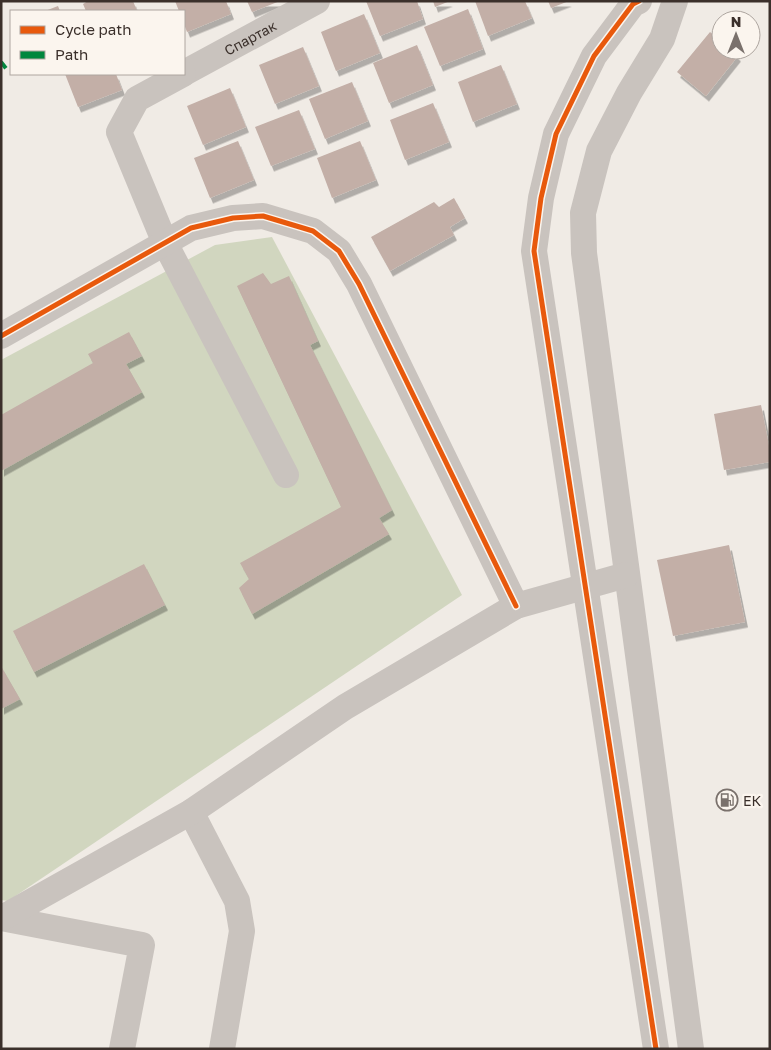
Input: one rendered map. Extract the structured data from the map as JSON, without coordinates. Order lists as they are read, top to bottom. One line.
{"streets":{"street":["Спартак"]},"places":{"fuel station":["ЕК"]},"legend":["Cycle path","Path"],"north":"top"}
